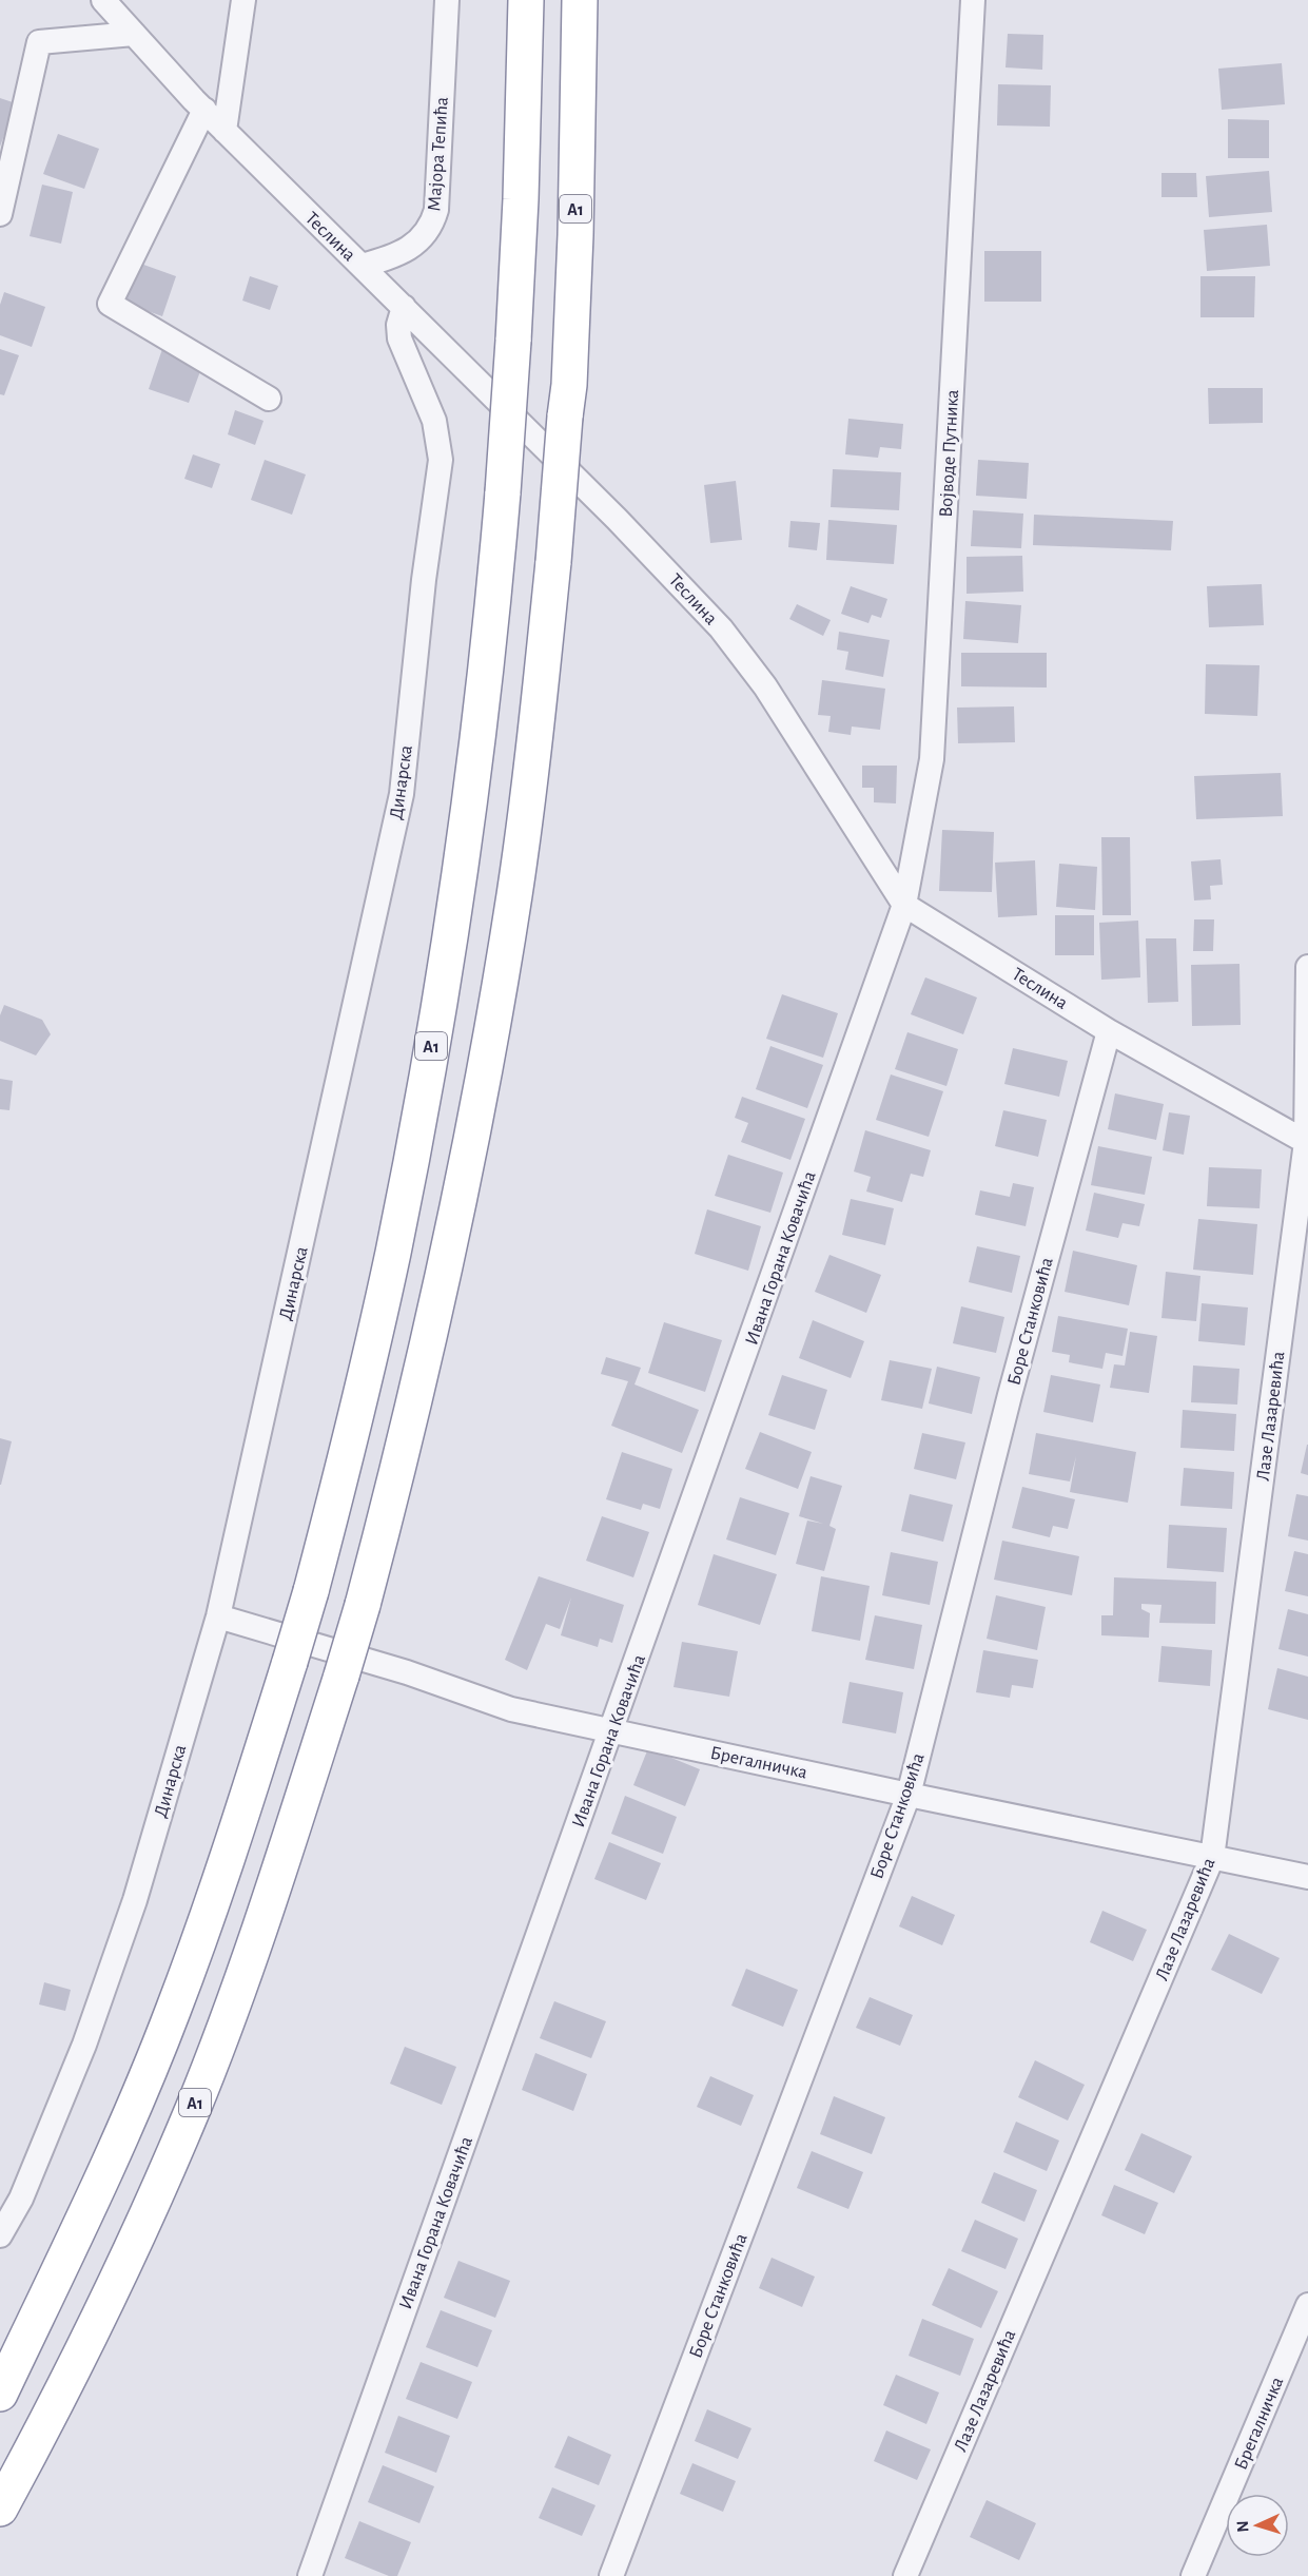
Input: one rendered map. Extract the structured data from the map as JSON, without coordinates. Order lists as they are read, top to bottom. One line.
{"streets":{"highway":["A1"],"street":["Мајора Тепића","Теслина","Војводе Путника","Динарска","Ивана Горана Ковачића","Боре Станковића","Лазе Лазаревића","Брегалничка"]},"crossings":[["Мајора Тепића","Теслина"],["Теслина","Војводе Путника"],["Теслина","Динарска"],["Теслина","Ивана Горана Ковачића"],["Теслина","Боре Станковића"],["Теслина","Лазе Лазаревића"],["Војводе Путника","Ивана Горана Ковачића"],["Динарска","Брегалничка"],["Ивана Горана Ковачића","Брегалничка"],["Боре Станковића","Брегалничка"],["Лазе Лазаревића","Брегалничка"]],"north":"left"}
